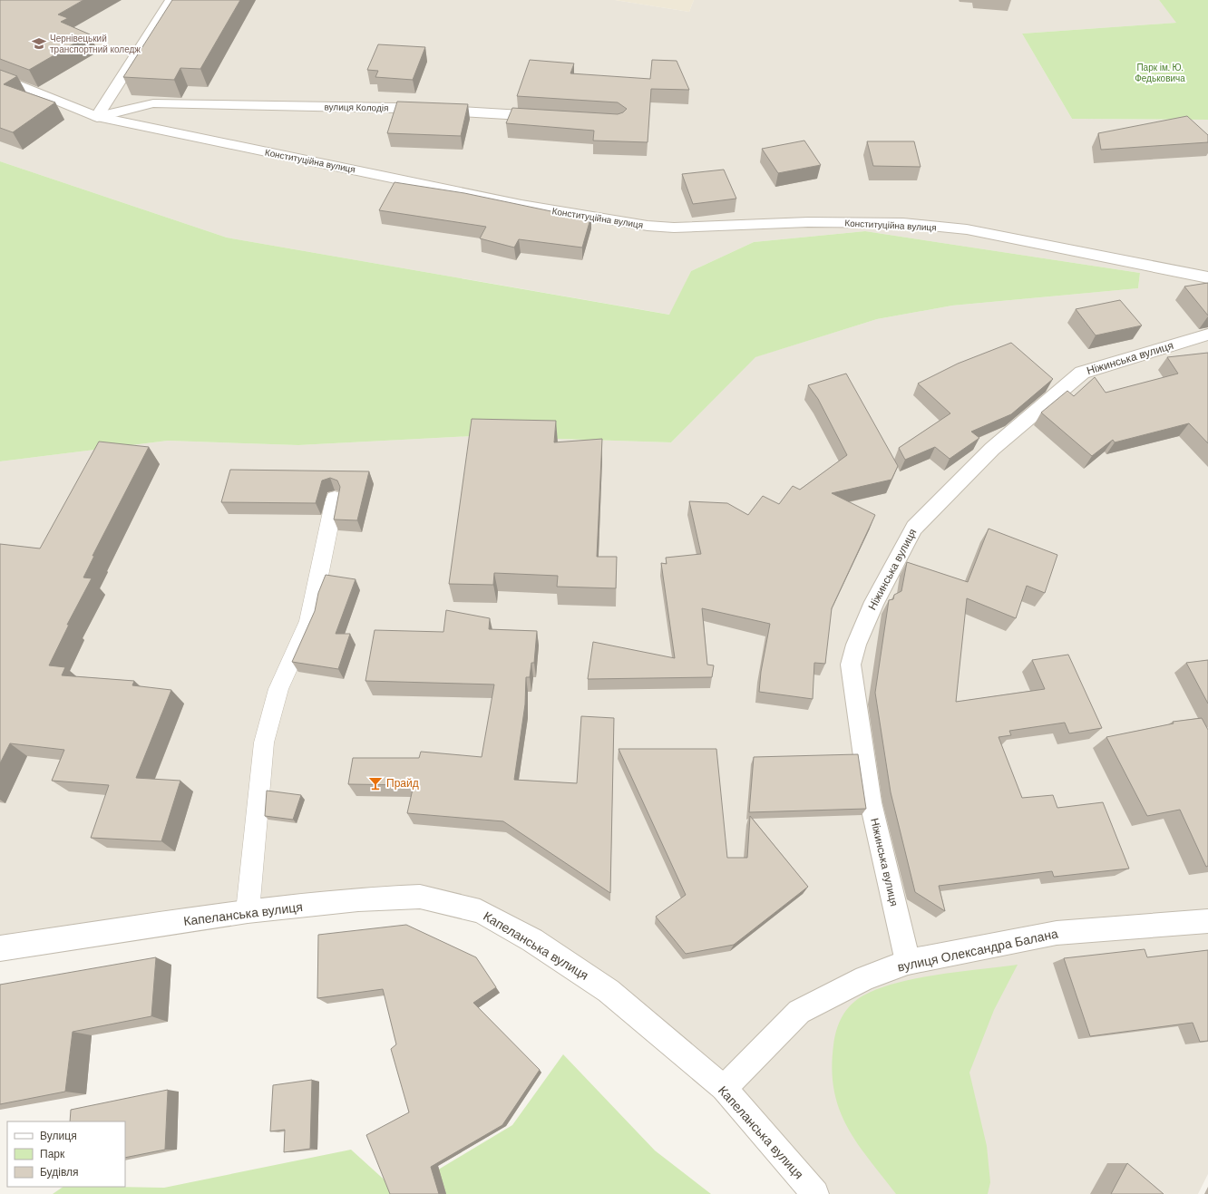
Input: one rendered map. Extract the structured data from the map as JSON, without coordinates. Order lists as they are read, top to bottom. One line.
{"streets":{"street":["вулиця Колодія","Конституційна вулиця","Ніжинська вулиця","Капеланська вулиця","вулиця Олександра Балана"]},"crossings":[["вулиця Колодія","Конституційна вулиця"],["Ніжинська вулиця","вулиця Олександра Балана"],["Капеланська вулиця","вулиця Олександра Балана"]],"parks":["Парк ім. Ю. Федьковича"],"places":{"school or university":["Чернівецький транспортний коледж"],"bar":["Прайд"]},"legend":["Вулиця","Парк","Будівля"]}
